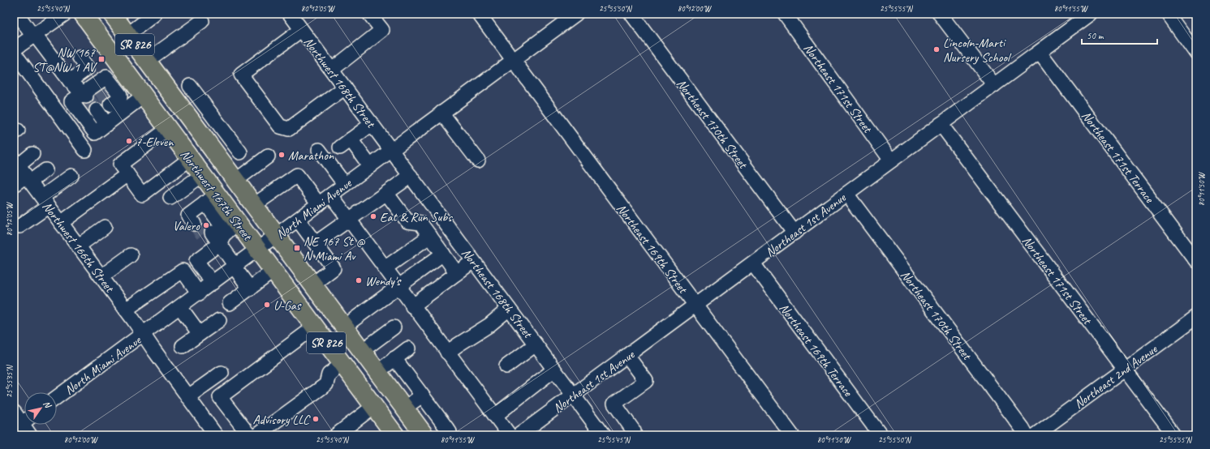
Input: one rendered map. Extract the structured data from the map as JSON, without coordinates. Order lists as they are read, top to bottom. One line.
{"streets":{"main road":["SR 826","Northwest 167th Street"],"street":["Northwest 168th Street","Northeast 171st Street","Northeast 170th Street","Northeast 171st Terrace","North Miami Avenue","Northeast 1st Avenue","Northwest 166th Street","Northeast 169th Street","Northeast 168th Street","Northeast 169th Terrace","Northeast 2nd Avenue"]},"crossings":[["SR 826","Northwest 167th Street"],["SR 826","North Miami Avenue"],["Northwest 168th Street","North Miami Avenue"],["Northwest 168th Street","Northeast 168th Street"],["Northeast 171st Street","Northeast 1st Avenue"],["Northeast 171st Street","Northeast 2nd Avenue"],["Northeast 170th Street","Northeast 1st Avenue"],["Northeast 171st Terrace","Northeast 1st Avenue"],["Northwest 167th Street","North Miami Avenue"],["North Miami Avenue","Northwest 166th Street"],["North Miami Avenue","Northeast 169th Street"],["North Miami Avenue","Northeast 168th Street"],["Northeast 1st Avenue","Northeast 169th Street"],["Northeast 1st Avenue","Northeast 168th Street"],["Northeast 1st Avenue","Northeast 169th Terrace"]],"places":{"other":["Lincoln-Marti Nursery School","7-Eleven","Marathon","Eat & Run Subs","Valero","Wendy's","U-Gas","Advisory LLC"],"transit":["NW 167 ST@NW 1 AV","NE 167 St @ N Miami Av"]},"scale_bar":"50 m","north":"top right","coordinates":["25°55'40\"N","80°12'05\"W","25°55'50\"N","80°12'00\"W","25°55'55\"N","80°11'55\"W","80°11'50\"W","25°55'35\"N","25°55'45\"N"]}
